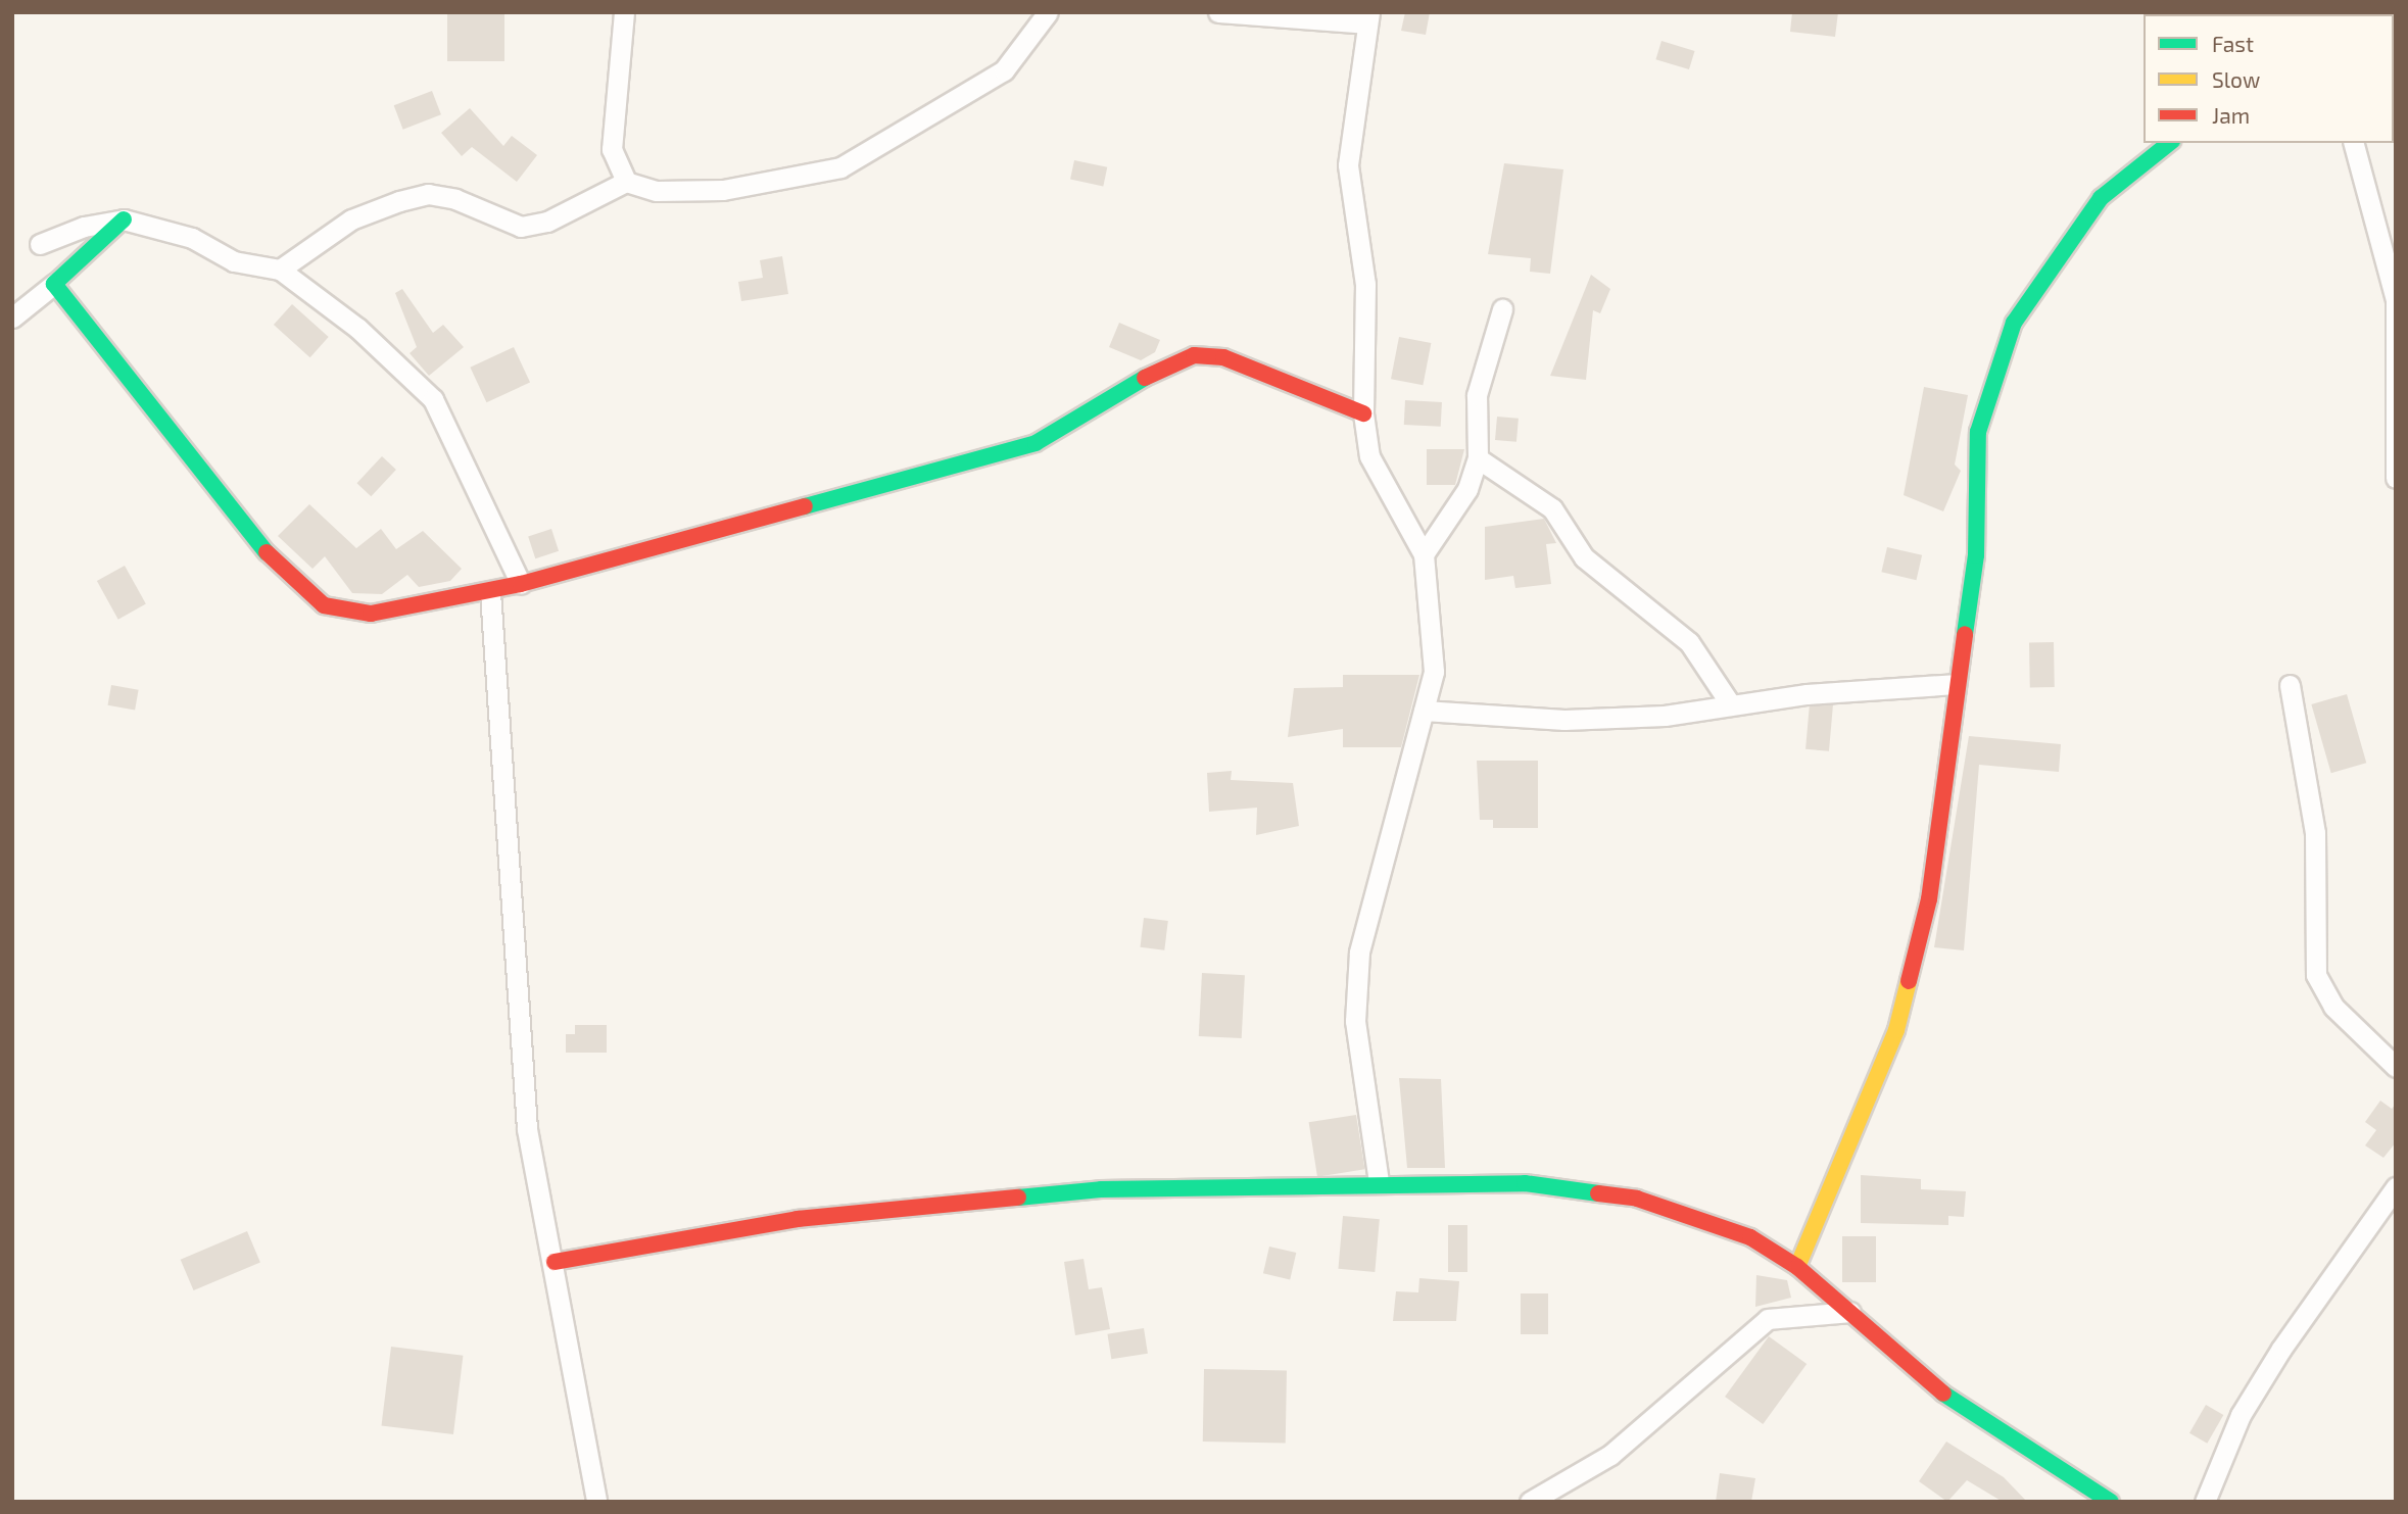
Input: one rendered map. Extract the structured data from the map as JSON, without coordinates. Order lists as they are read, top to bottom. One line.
{"legend":["Fast","Slow","Jam"]}
